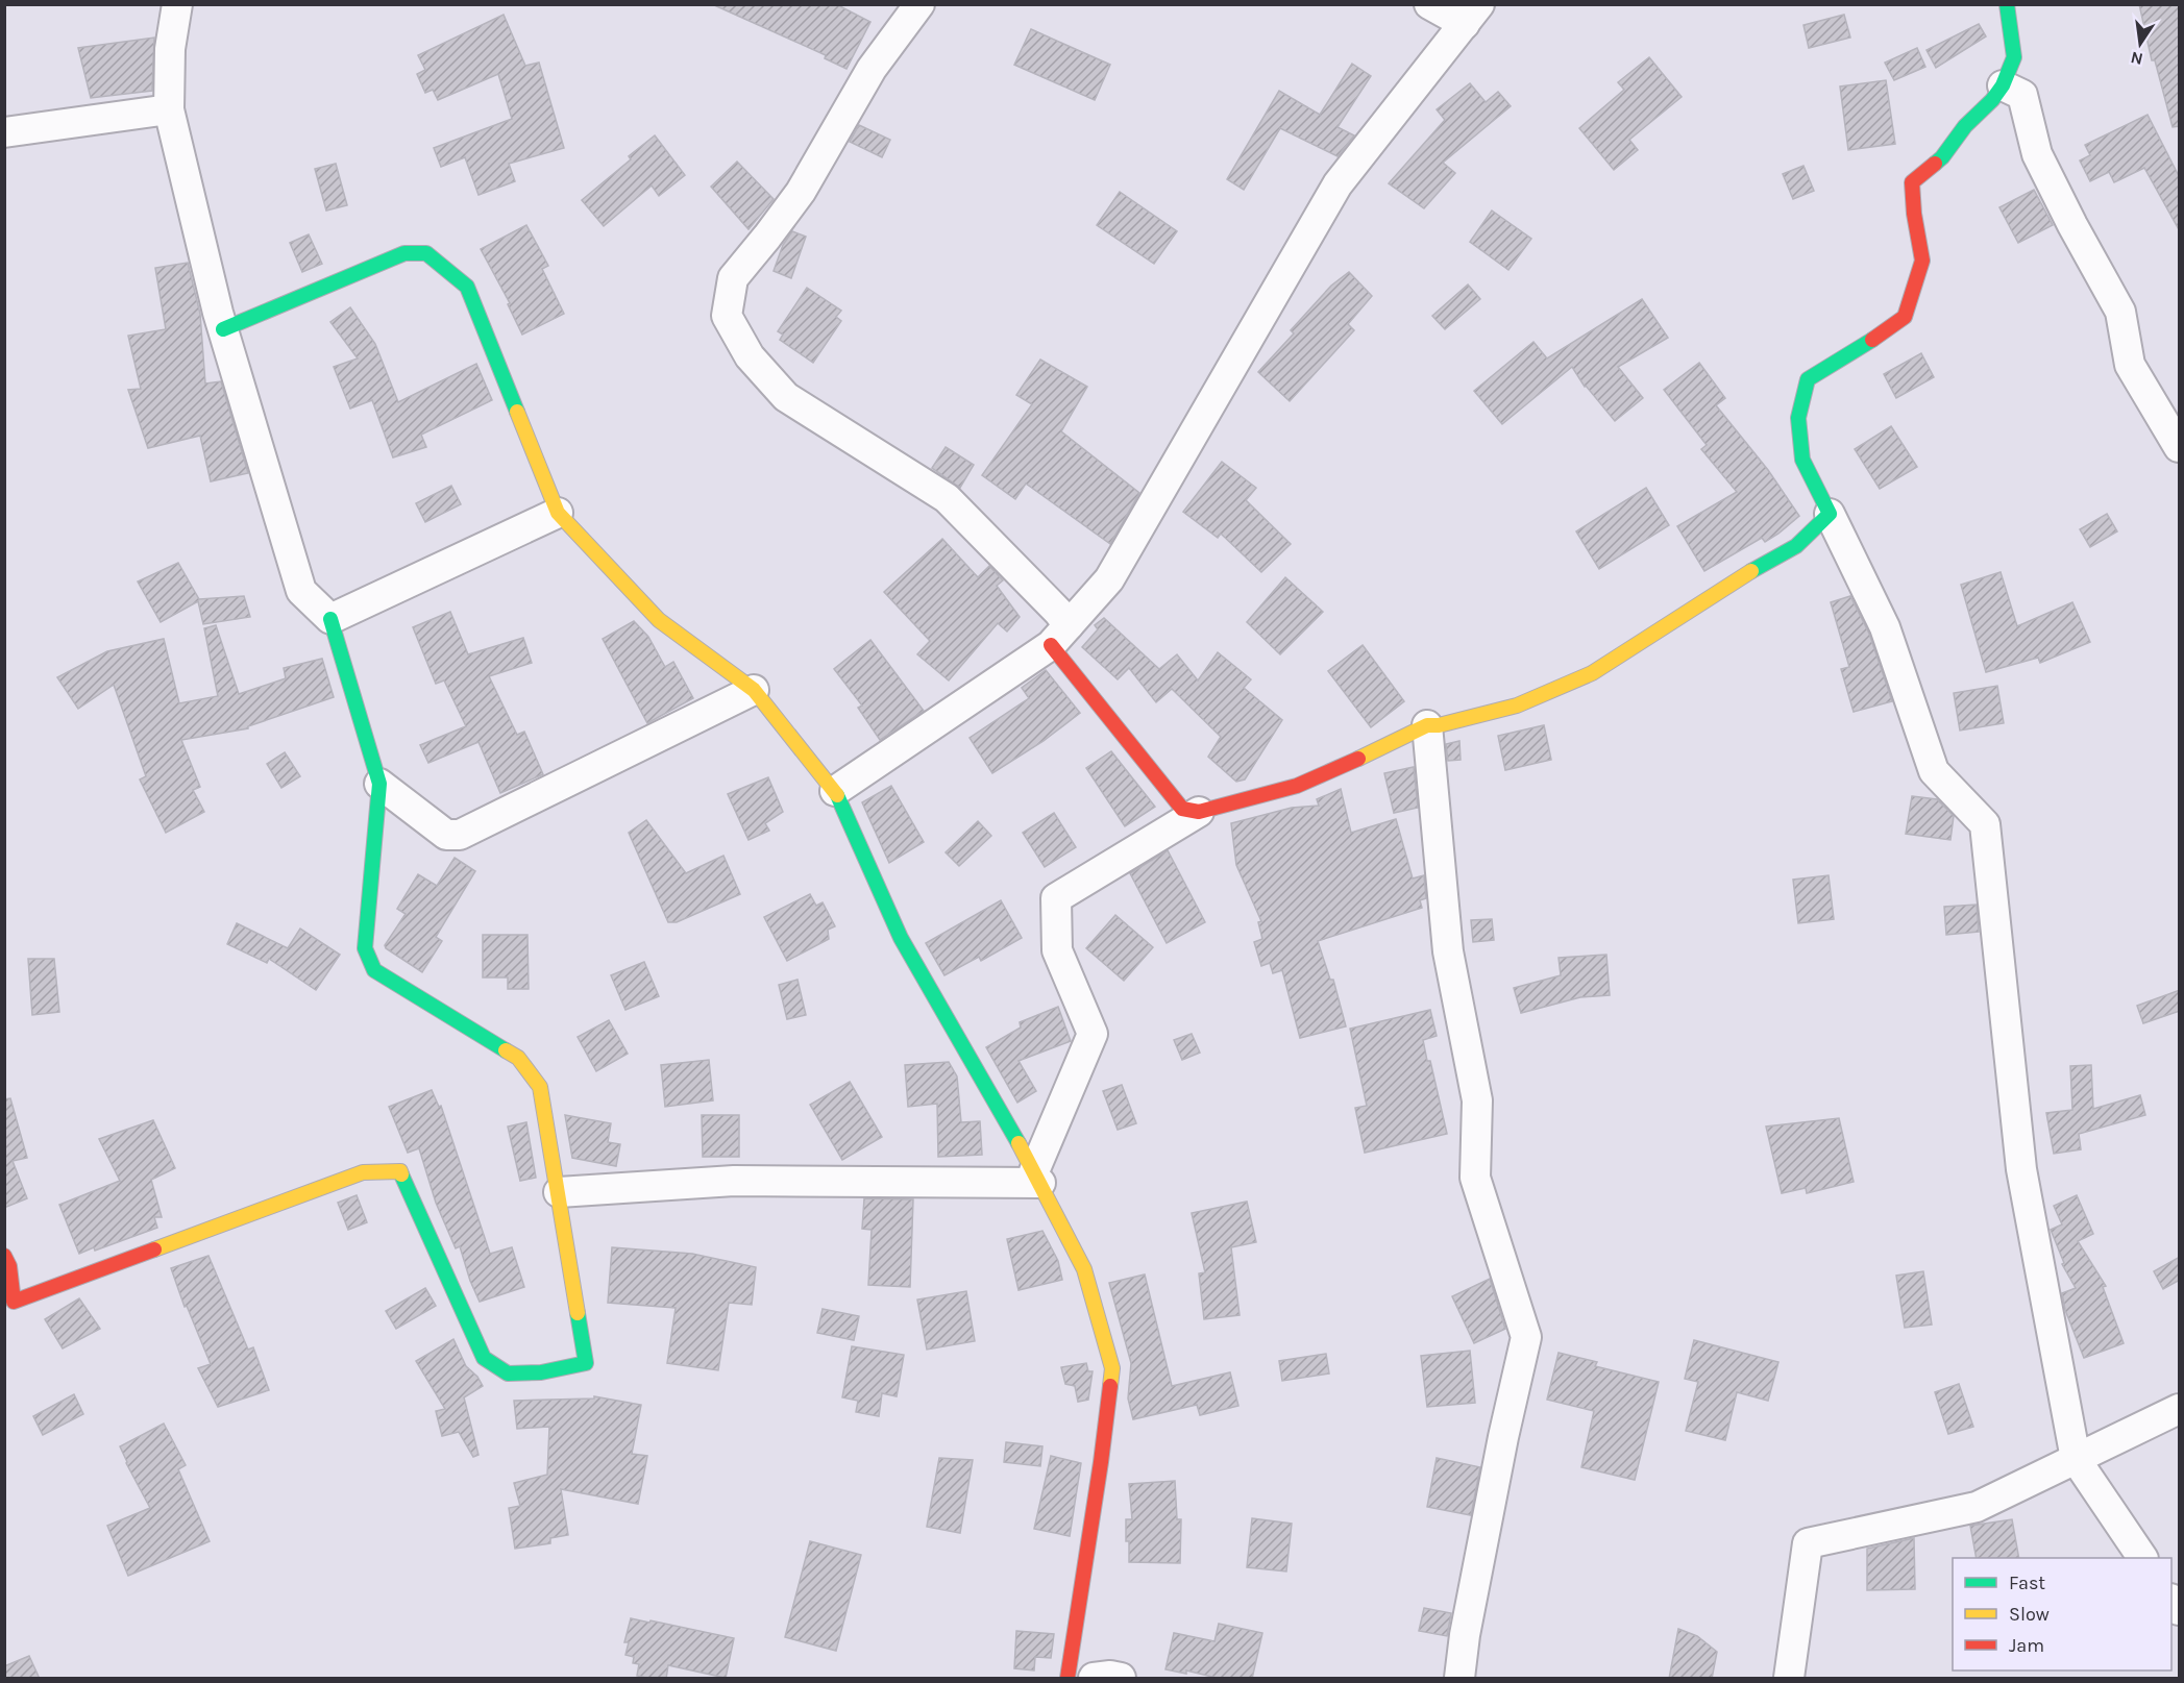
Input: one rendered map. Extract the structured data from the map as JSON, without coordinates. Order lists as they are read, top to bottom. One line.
{"legend":["Fast","Slow","Jam"],"north":"bottom"}
